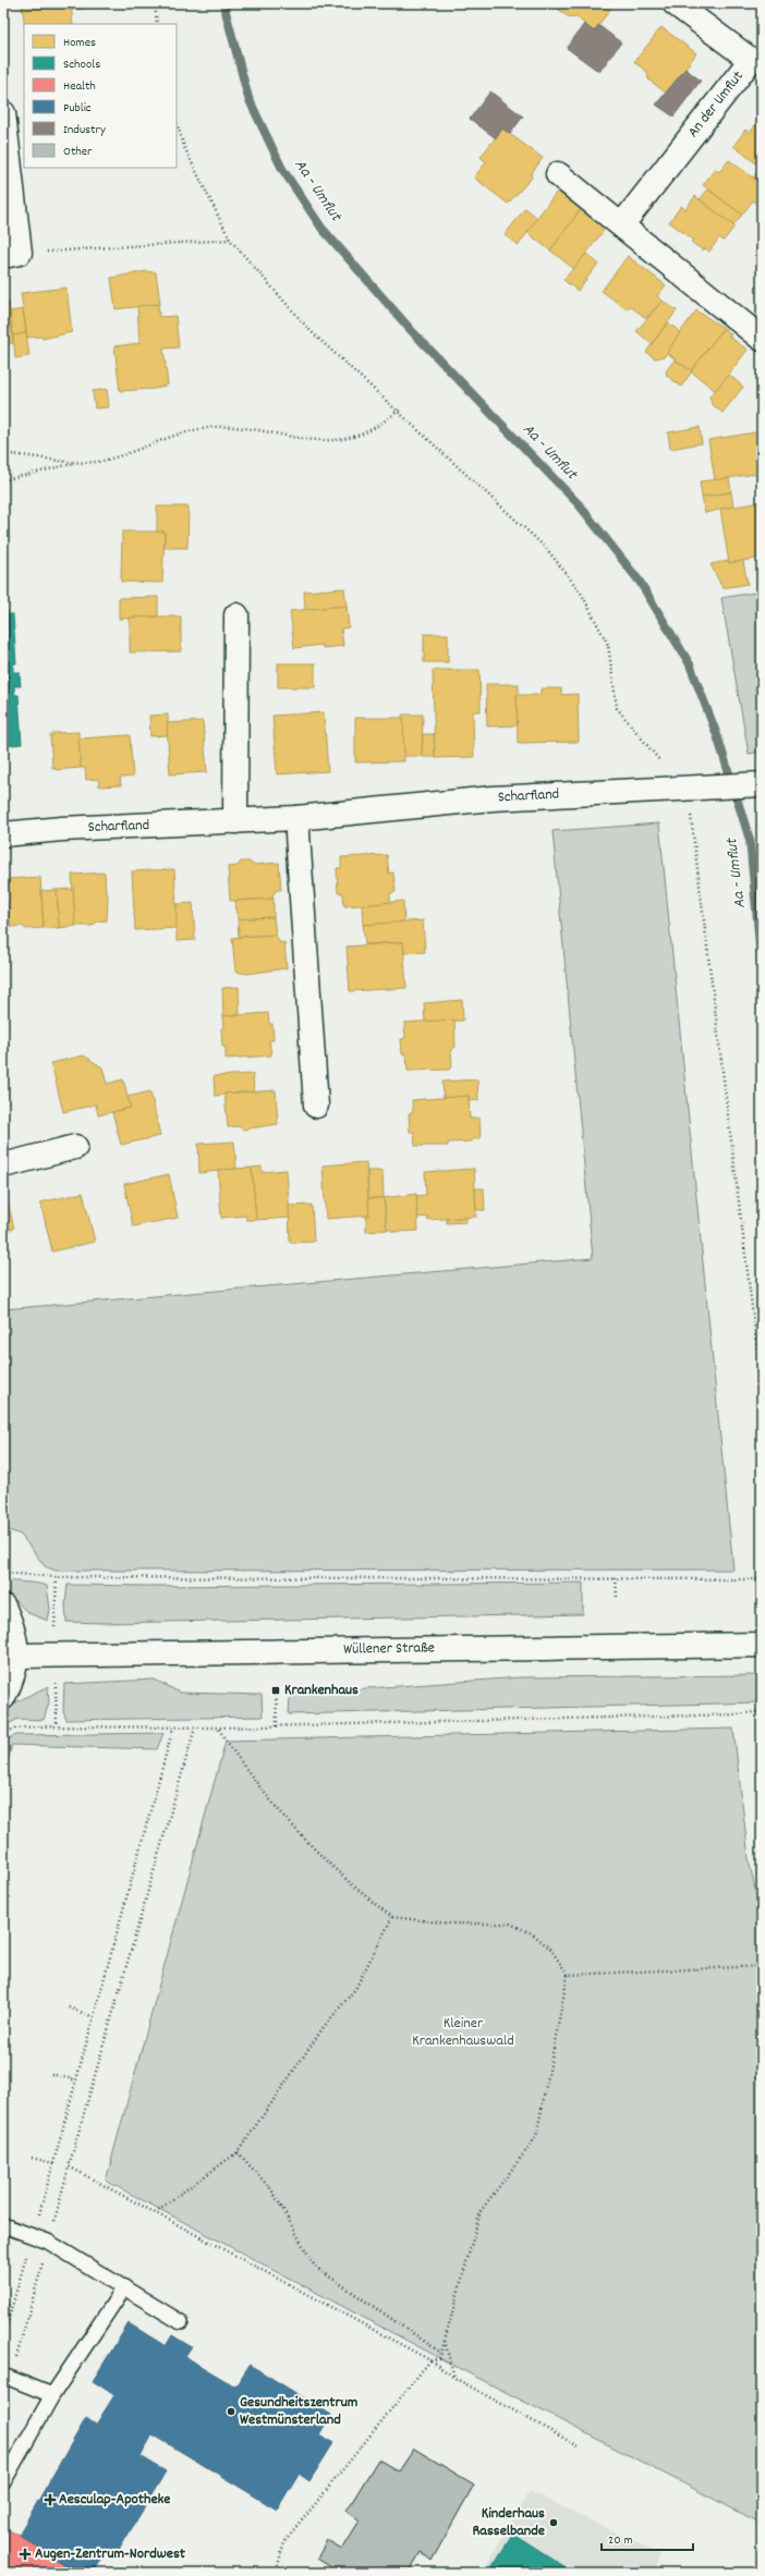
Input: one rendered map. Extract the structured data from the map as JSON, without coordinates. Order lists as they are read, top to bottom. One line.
{"streets":{"street":["An der Umflut","Scharfland","Wüllener Straße"]},"water":["Aa - Umflut"],"parks":["Kleiner Krankenhauswald"],"places":{"transit":["Krankenhaus"],"other":["Gesundheitszentrum Westmünsterland","Kinderhaus Rasselbande"],"health":["Aesculap-Apotheke","Augen-Zentrum-Nordwest"]},"legend":["Homes","Schools","Health","Public","Industry","Other"],"scale_bar":"20 m"}
